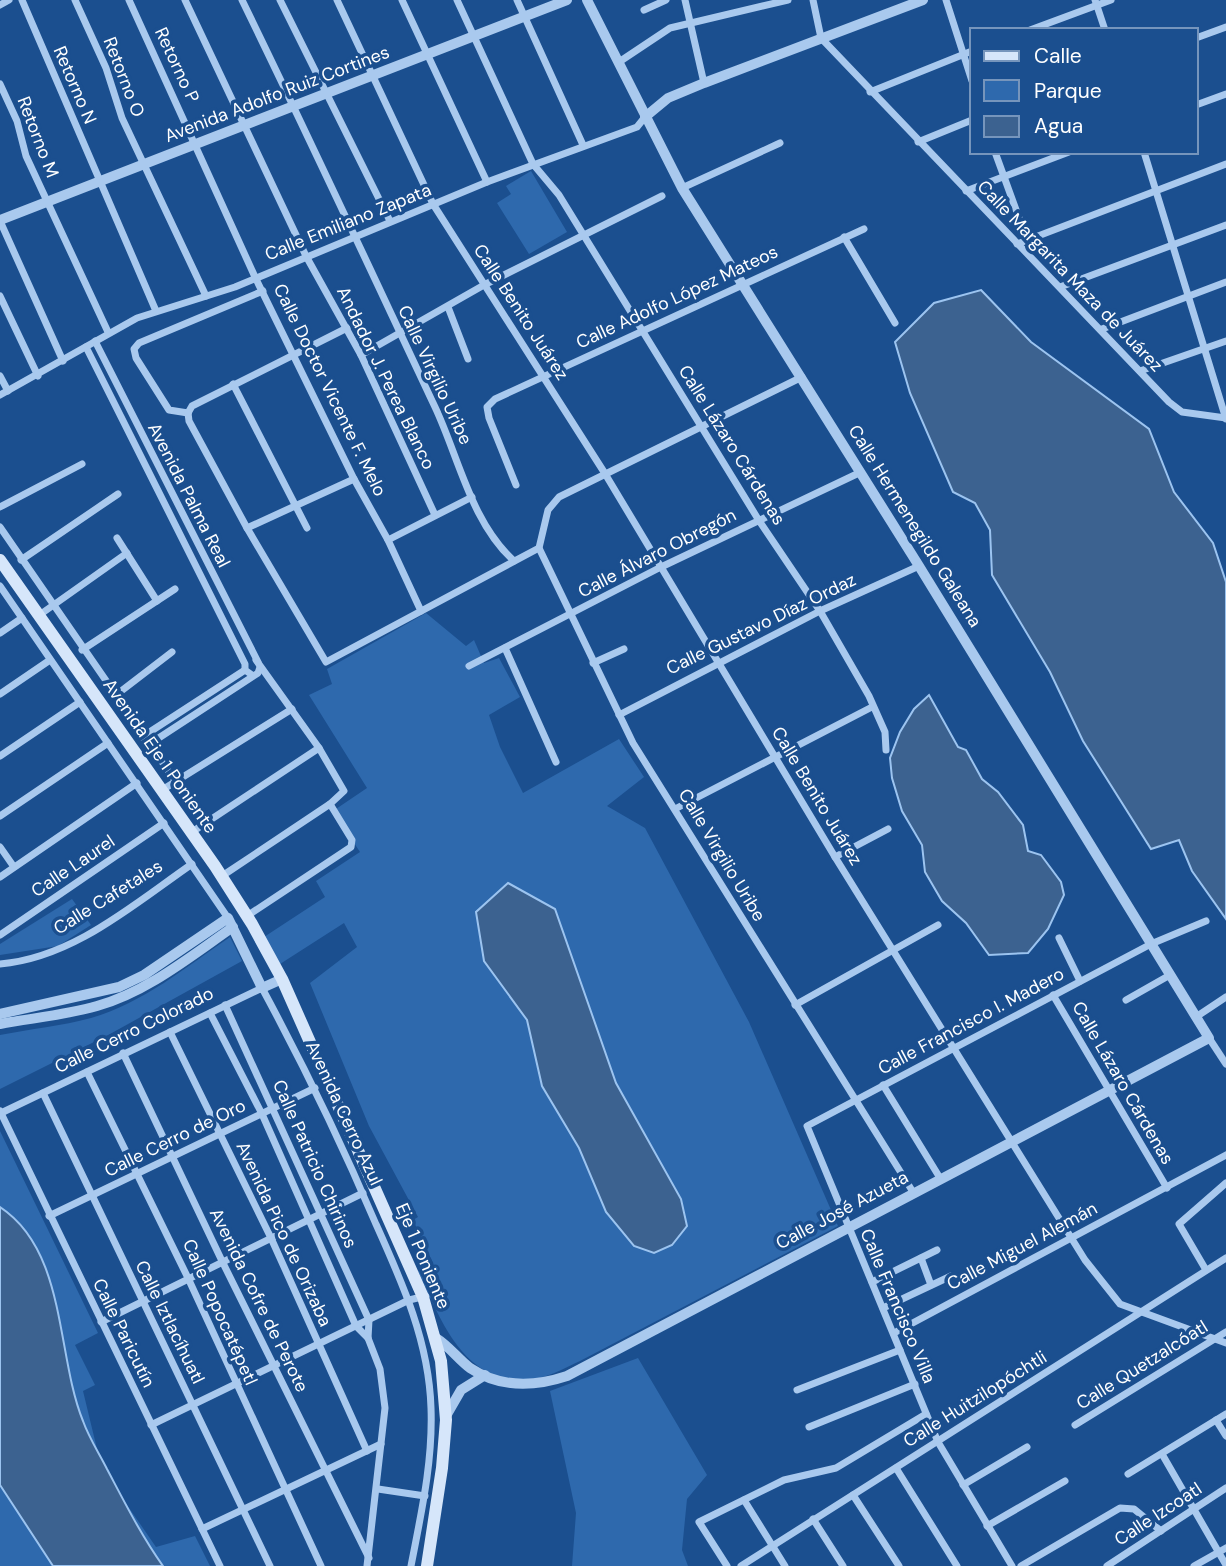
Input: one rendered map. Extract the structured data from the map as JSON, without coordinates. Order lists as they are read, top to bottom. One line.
{"streets":{"main road":["Avenida Eje 1 Poniente","Eje 1 Poniente"],"street":["Retorno P","Retorno O","Retorno N","Avenida Adolfo Ruiz Cortines","Retorno M","Calle Emiliano Zapata","Calle Margarita Maza de Juárez","Calle Adolfo López Mateos","Calle Benito Juárez","Calle Virgilio Uribe","Andador J. Perea Blanco","Calle Doctor Vicente F. Melo","Calle Lázaro Cárdenas","Avenida Palma Real","Calle Hermenegildo Galeana","Calle Álvaro Obregón","Calle Gustavo Díaz Ordaz","Calle Laurel","Calle Cafetales","Calle Francisco I. Madero","Calle Cerro Colorado","Avenida Cerro Azul","Calle Cerro de Oro","Calle Patricio Chirinos","Calle José Azueta","Avenida Pico de Orizaba","Calle Miguel Alemán","Avenida Cofre de Perote","Calle Francisco Villa","Calle Popocatépetl","Calle Iztlacíhuatl","Calle Paricutín","Calle Quetzalcóatl","Calle Huitzilopóchtli","Calle Izcoatl"]},"crossings":[["Retorno P","Avenida Adolfo Ruiz Cortines"],["Retorno P","Calle Doctor Vicente F. Melo"],["Retorno O","Avenida Adolfo Ruiz Cortines"],["Retorno O","Calle Emiliano Zapata"],["Retorno N","Avenida Adolfo Ruiz Cortines"],["Retorno N","Calle Emiliano Zapata"],["Avenida Adolfo Ruiz Cortines","Retorno M"],["Avenida Adolfo Ruiz Cortines","Calle Benito Juárez"],["Avenida Adolfo Ruiz Cortines","Calle Virgilio Uribe"],["Avenida Adolfo Ruiz Cortines","Andador J. Perea Blanco"],["Avenida Adolfo Ruiz Cortines","Calle Doctor Vicente F. Melo"],["Avenida Adolfo Ruiz Cortines","Calle Lázaro Cárdenas"],["Retorno M","Calle Emiliano Zapata"],["Calle Emiliano Zapata","Calle Benito Juárez"],["Calle Emiliano Zapata","Calle Virgilio Uribe"],["Calle Emiliano Zapata","Andador J. Perea Blanco"],["Calle Emiliano Zapata","Calle Doctor Vicente F. Melo"],["Calle Emiliano Zapata","Calle Lázaro Cárdenas"],["Calle Emiliano Zapata","Avenida Palma Real"],["Calle Emiliano Zapata","Calle Hermenegildo Galeana"],["Calle Adolfo López Mateos","Calle Benito Juárez"],["Calle Adolfo López Mateos","Calle Lázaro Cárdenas"],["Calle Adolfo López Mateos","Calle Hermenegildo Galeana"],["Calle Benito Juárez","Calle Álvaro Obregón"],["Calle Benito Juárez","Calle Gustavo Díaz Ordaz"],["Calle Benito Juárez","Calle Francisco I. Madero"],["Calle Benito Juárez","Calle José Azueta"],["Calle Benito Juárez","Calle Miguel Alemán"],["Calle Benito Juárez","Calle Quetzalcóatl"],["Calle Benito Juárez","Calle Huitzilopóchtli"],["Calle Virgilio Uribe","Calle Álvaro Obregón"],["Calle Virgilio Uribe","Calle Gustavo Díaz Ordaz"],["Calle Virgilio Uribe","Calle Francisco I. Madero"],["Calle Virgilio Uribe","Calle José Azueta"],["Calle Lázaro Cárdenas","Calle Álvaro Obregón"],["Calle Lázaro Cárdenas","Calle Gustavo Díaz Ordaz"],["Calle Lázaro Cárdenas","Calle Francisco I. Madero"],["Calle Lázaro Cárdenas","Calle José Azueta"],["Calle Lázaro Cárdenas","Calle Miguel Alemán"],["Calle Hermenegildo Galeana","Calle Álvaro Obregón"],["Calle Hermenegildo Galeana","Calle Gustavo Díaz Ordaz"],["Calle Hermenegildo Galeana","Calle Francisco I. Madero"],["Calle Hermenegildo Galeana","Calle José Azueta"],["Avenida Eje 1 Poniente","Calle Laurel"],["Avenida Eje 1 Poniente","Calle Cafetales"],["Avenida Eje 1 Poniente","Calle Cerro Colorado"],["Avenida Eje 1 Poniente","Avenida Cerro Azul"],["Avenida Eje 1 Poniente","Eje 1 Poniente"],["Calle Francisco I. Madero","Calle Francisco Villa"],["Calle Cerro Colorado","Avenida Cerro Azul"],["Calle Cerro Colorado","Calle Patricio Chirinos"],["Calle Cerro Colorado","Avenida Pico de Orizaba"],["Calle Cerro Colorado","Eje 1 Poniente"],["Calle Cerro Colorado","Avenida Cofre de Perote"],["Calle Cerro Colorado","Calle Popocatépetl"],["Calle Cerro Colorado","Calle Iztlacíhuatl"],["Calle Cerro Colorado","Calle Paricutín"],["Avenida Cerro Azul","Calle Cerro de Oro"],["Calle Cerro de Oro","Calle Patricio Chirinos"],["Calle Cerro de Oro","Avenida Pico de Orizaba"],["Calle Cerro de Oro","Avenida Cofre de Perote"],["Calle Cerro de Oro","Calle Popocatépetl"],["Calle Cerro de Oro","Calle Iztlacíhuatl"],["Calle Cerro de Oro","Calle Paricutín"],["Calle Patricio Chirinos","Avenida Cofre de Perote"],["Calle José Azueta","Eje 1 Poniente"],["Calle José Azueta","Calle Francisco Villa"],["Calle Miguel Alemán","Calle Francisco Villa"],["Calle Francisco Villa","Calle Huitzilopóchtli"]],"legend":["Calle","Parque","Agua"]}
